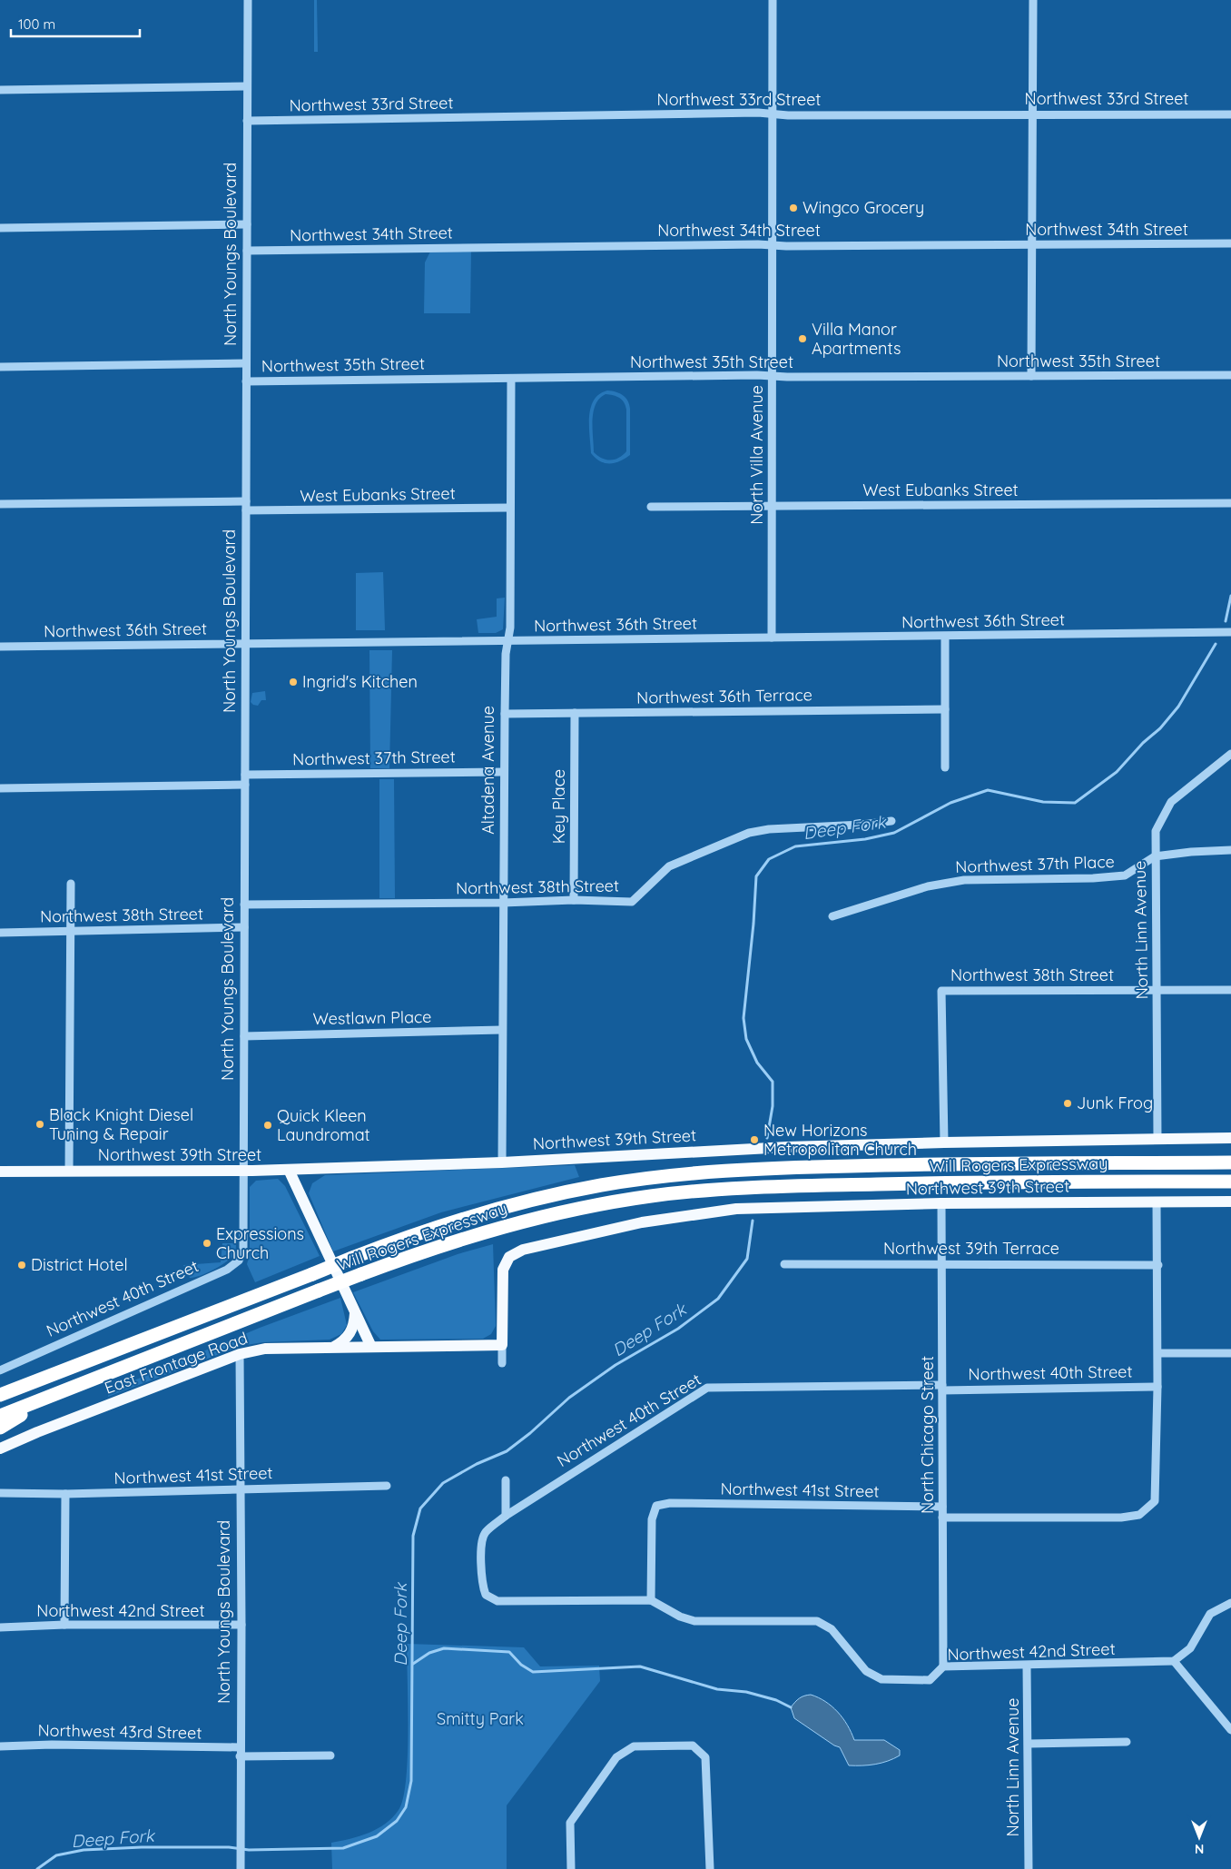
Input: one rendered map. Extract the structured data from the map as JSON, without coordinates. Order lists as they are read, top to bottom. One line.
{"streets":{"highway":["Will Rogers Expressway"],"main road":["Northwest 39th Street","East Frontage Road"],"street":["Northwest 33rd Street","Northwest 34th Street","North Youngs Boulevard","Northwest 35th Street","North Villa Avenue","West Eubanks Street","Northwest 36th Street","Northwest 36th Terrace","Northwest 37th Street","Altadena Avenue","Key Place","Northwest 37th Place","Northwest 38th Street","North Linn Avenue","Westlawn Place","Northwest 39th Terrace","Northwest 40th Street","North Chicago Street","Northwest 41st Street","Northwest 42nd Street","Northwest 43rd Street"]},"crossings":[["Northwest 33rd Street","North Youngs Boulevard"],["Northwest 33rd Street","North Villa Avenue"],["Northwest 34th Street","North Youngs Boulevard"],["Northwest 34th Street","North Villa Avenue"],["North Youngs Boulevard","Northwest 35th Street"],["North Youngs Boulevard","West Eubanks Street"],["North Youngs Boulevard","Northwest 36th Street"],["North Youngs Boulevard","Northwest 37th Street"],["North Youngs Boulevard","Northwest 38th Street"],["North Youngs Boulevard","Westlawn Place"],["North Youngs Boulevard","Northwest 39th Street"],["North Youngs Boulevard","Northwest 40th Street"],["North Youngs Boulevard","East Frontage Road"],["North Youngs Boulevard","Northwest 41st Street"],["North Youngs Boulevard","Northwest 42nd Street"],["North Youngs Boulevard","Northwest 43rd Street"],["Northwest 35th Street","North Villa Avenue"],["Northwest 35th Street","Altadena Avenue"],["North Villa Avenue","West Eubanks Street"],["North Villa Avenue","Northwest 36th Street"],["West Eubanks Street","Altadena Avenue"],["Northwest 36th Street","Altadena Avenue"],["Northwest 36th Terrace","Altadena Avenue"],["Northwest 36th Terrace","Key Place"],["Northwest 37th Street","Altadena Avenue"],["Altadena Avenue","Northwest 38th Street"],["Altadena Avenue","Westlawn Place"],["Altadena Avenue","Northwest 39th Street"],["Key Place","Northwest 38th Street"],["Northwest 37th Place","North Linn Avenue"],["Northwest 38th Street","North Linn Avenue"],["Northwest 38th Street","Northwest 39th Street"],["North Linn Avenue","Northwest 39th Street"],["North Linn Avenue","Northwest 42nd Street"],["Northwest 39th Street","North Chicago Street"],["Northwest 39th Terrace","North Chicago Street"],["Northwest 40th Street","North Chicago Street"],["Northwest 40th Street","Northwest 42nd Street"],["North Chicago Street","Northwest 41st Street"],["North Chicago Street","Northwest 42nd Street"],["Northwest 41st Street","Northwest 42nd Street"]],"water":["Deep Fork"],"parks":["Smitty Park"],"places":["Wingco Grocery","Villa Manor Apartments","Ingrid's Kitchen","Junk Frog","Black Knight Diesel Tuning & Repair","Quick Kleen Laundromat","New Horizons Metropolitan Church","Expressions Church","District Hotel"],"scale_bar":"100 m","north":"bottom"}
